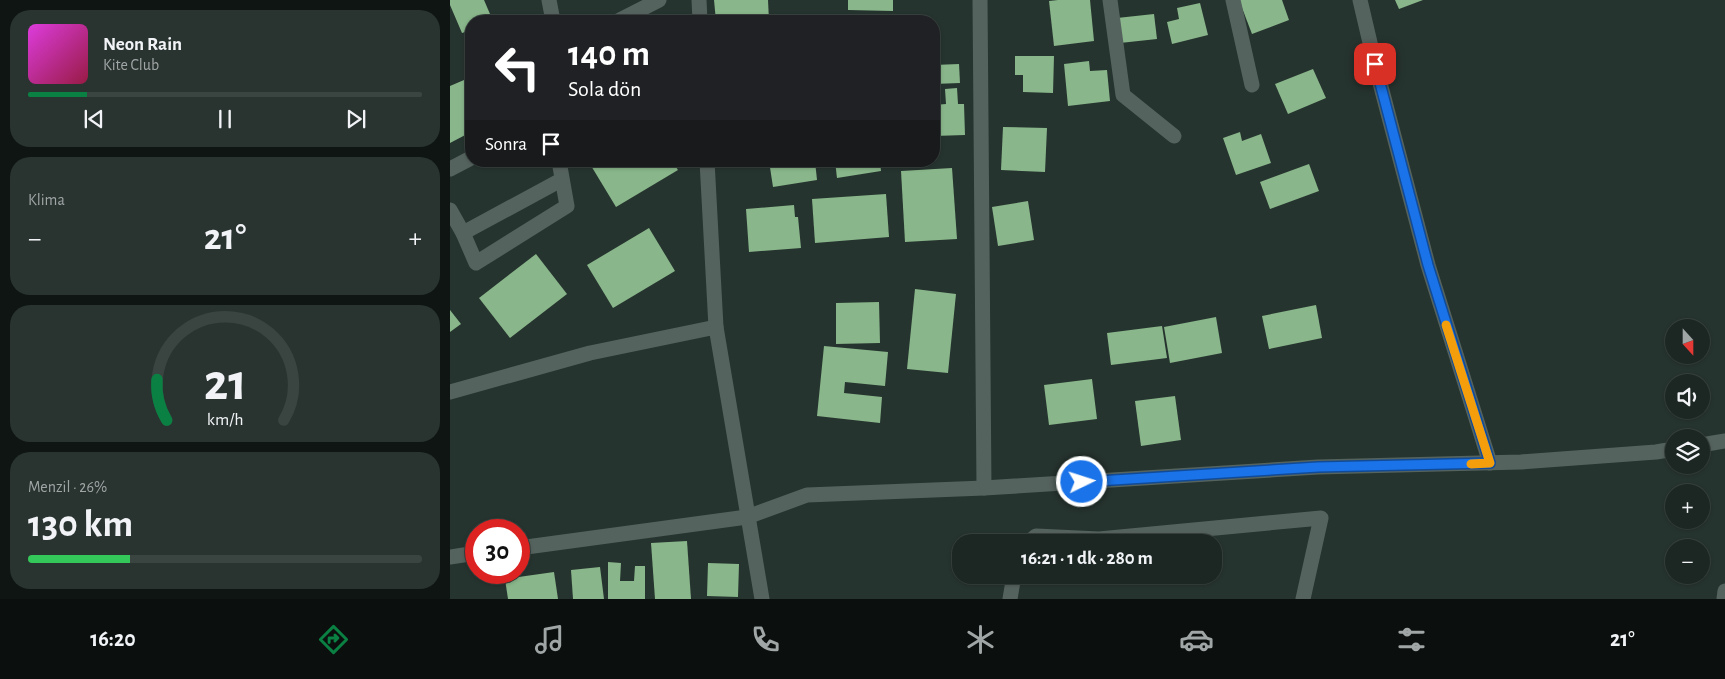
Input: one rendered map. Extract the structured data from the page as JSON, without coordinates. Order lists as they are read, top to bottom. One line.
{"north":"bottom","page":{"turn":["140 m","Sola dön"],"song":["Neon Rain","Kite Club"],"then":"Sonra","tile":["Klima",["Menzil · 26%","130 km"]],"heat":["−","21°","+"],"map_buttons":["+","−"],"limit":"30","trip":"16:21 · 1 dk · 280 m","tabs":["16:20","21°"],"gauge":["21","km/h"]}}
